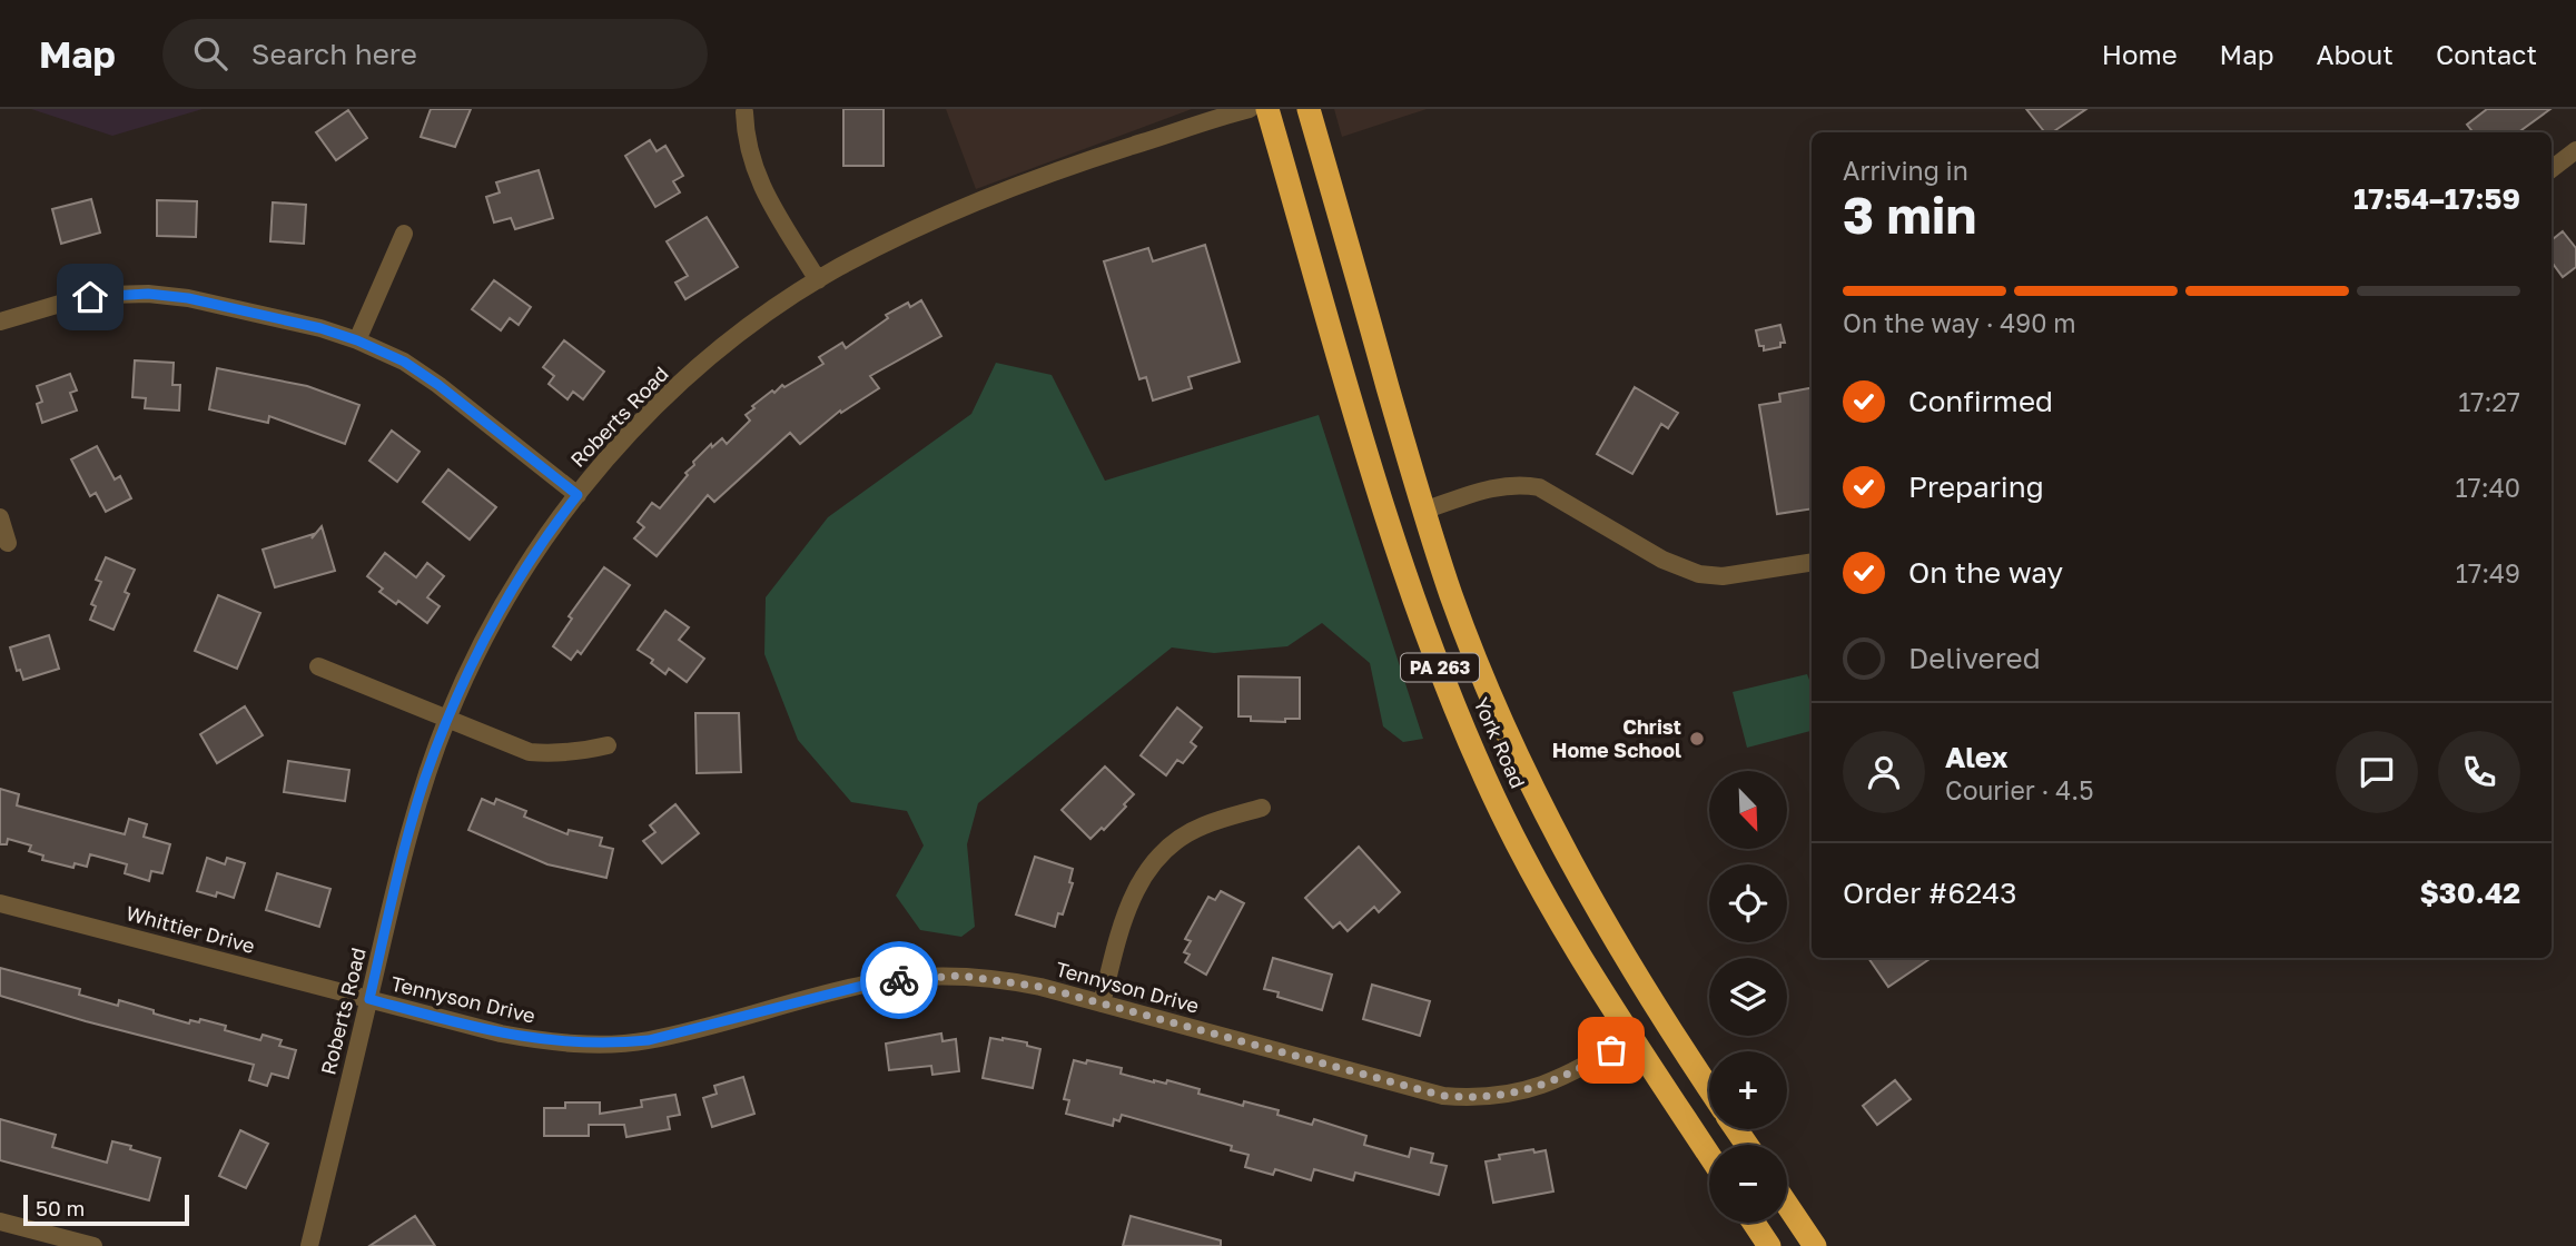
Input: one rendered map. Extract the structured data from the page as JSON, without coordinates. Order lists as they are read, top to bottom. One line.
{"streets":{"highway":["PA 263","York Road"],"street":["Roberts Road","Whittier Drive","Tennyson Drive"]},"crossings":[["Roberts Road","Whittier Drive"],["Roberts Road","Tennyson Drive"],["York Road","Tennyson Drive"],["Whittier Drive","Tennyson Drive"]],"places":["Christ Home School"],"scale_bar":"50 m","north":"bottom right","page":{"header":"Map","search":"Search here","nav":["Home","Map","About","Contact"],"heading":["3 min","Arriving in","17:54–17:59"],"panel":["Alex","Courier · 4.5","Order #6243","$30.42"],"bar":"On the way · 490 m","list":[["Confirmed","17:27"],["Preparing","17:40"],["On the way","17:49"],"Delivered"],"map_buttons":["+","−"],"scale":"50 m"}}
